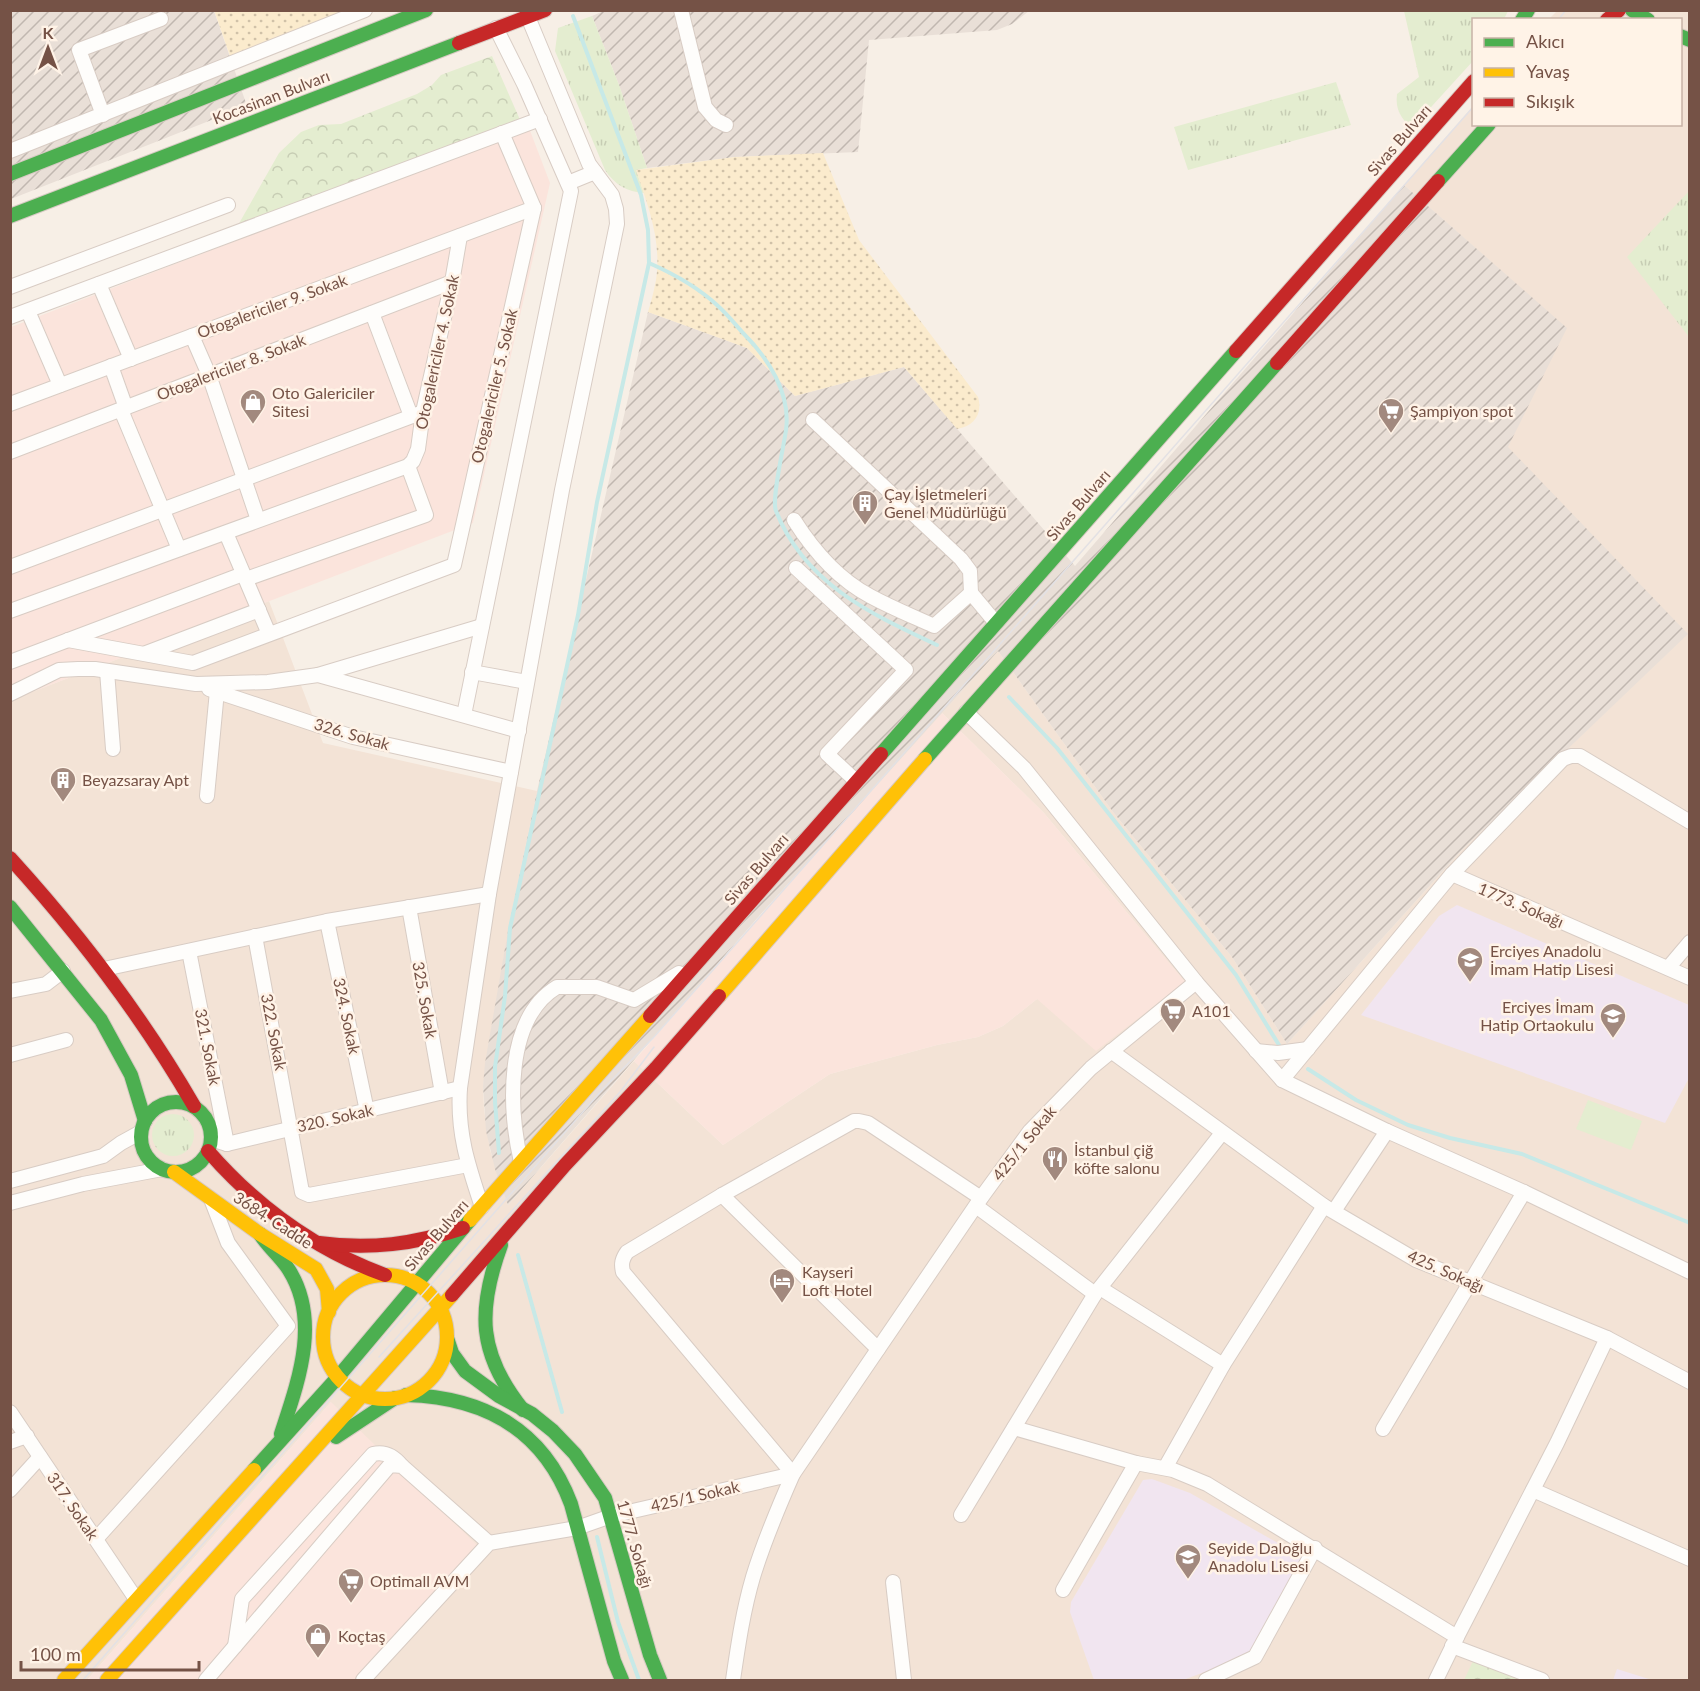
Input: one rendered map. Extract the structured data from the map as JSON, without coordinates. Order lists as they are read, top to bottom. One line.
{"streets":{"main road":["Kocasinan Bulvarı","Sivas Bulvarı","3684. Cadde","1777. Sokağı"],"street":["Otogalericiler 9. Sokak","Otogalericiler 4. Sokak","Otogalericiler 8. Sokak","Otogalericiler 5. Sokak","326. Sokak","1773. Sokağı","325. Sokak","324. Sokak","322. Sokak","321. Sokak","320. Sokak","425/1 Sokak","425. Sokağı","317. Sokak"]},"crossings":[["Sivas Bulvarı","3684. Cadde"],["Sivas Bulvarı","317. Sokak"],["Otogalericiler 9. Sokak","Otogalericiler 4. Sokak"],["Otogalericiler 9. Sokak","Otogalericiler 5. Sokak"],["Otogalericiler 4. Sokak","Otogalericiler 8. Sokak"],["325. Sokak","320. Sokak"],["324. Sokak","320. Sokak"],["322. Sokak","320. Sokak"],["321. Sokak","320. Sokak"],["425/1 Sokak","425. Sokağı"],["425/1 Sokak","1777. Sokağı"]],"places":{"shop":["Oto Galericiler Sitesi","Koçtaş"],"supermarket":["Şampiyon spot","A101","Optimall AVM"],"building":["Çay İşletmeleri Genel Müdürlüğü","Beyazsaray Apt"],"school or university":["Erciyes Anadolu İmam Hatip Lisesi","Erciyes İmam Hatip Ortaokulu","Seyide Daloğlu Anadolu Lisesi"],"restaurant":["İstanbul çiğ köfte salonu"],"hotel":["Kayseri Loft Hotel"]},"legend":["Akıcı","Yavaş","Sıkışık"],"scale_bar":"100 m","north":"top"}
